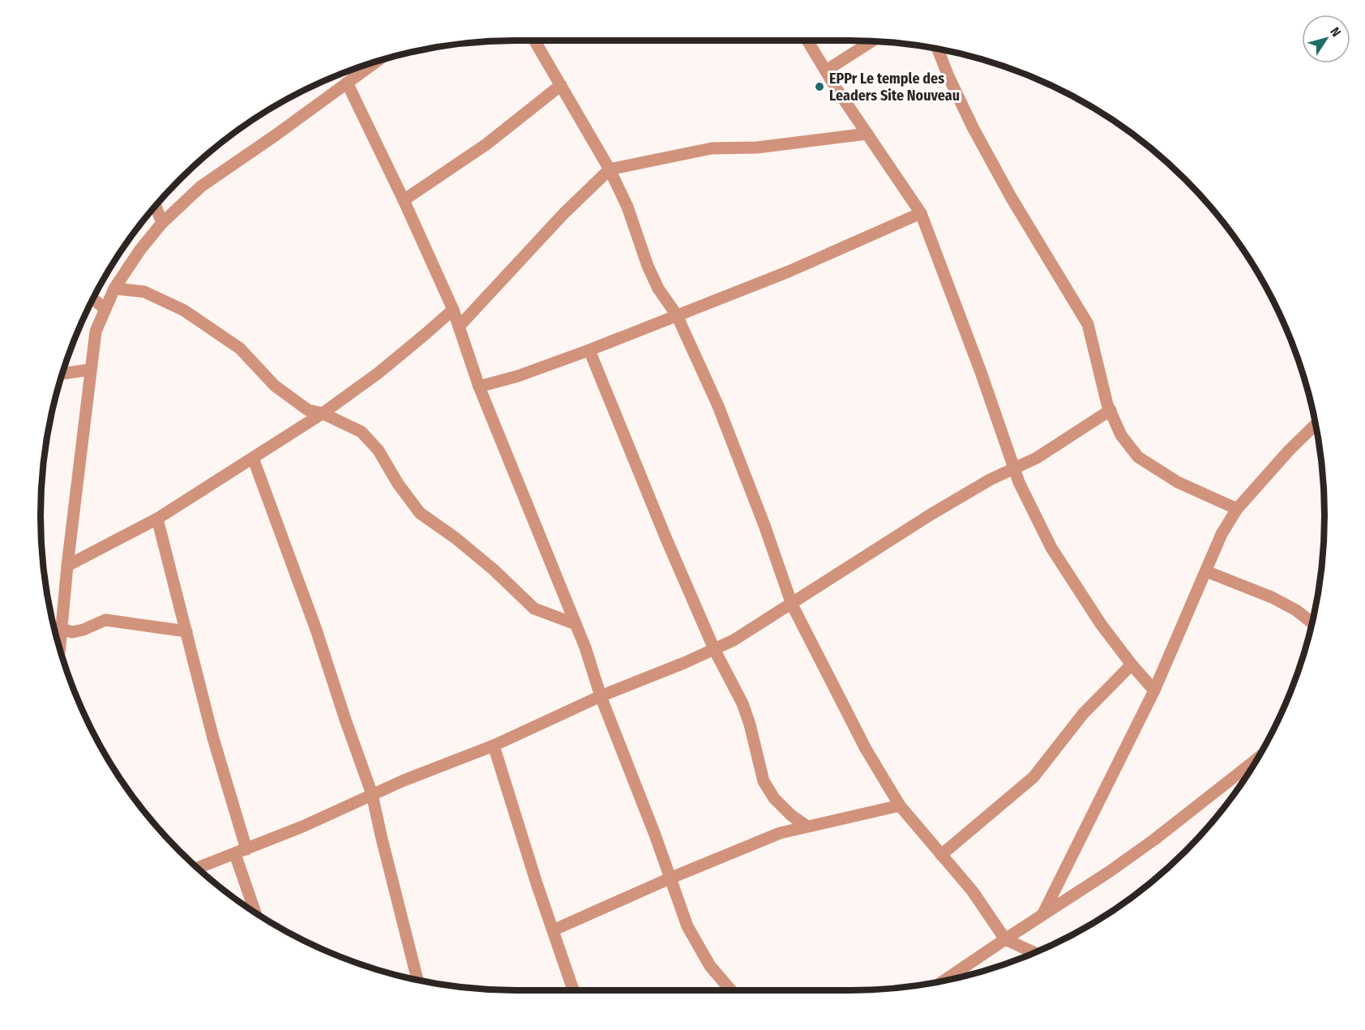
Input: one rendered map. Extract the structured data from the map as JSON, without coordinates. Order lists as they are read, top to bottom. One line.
{"places":["EPPr Le temple des Leaders Site Nouveau"],"north":"top right"}
